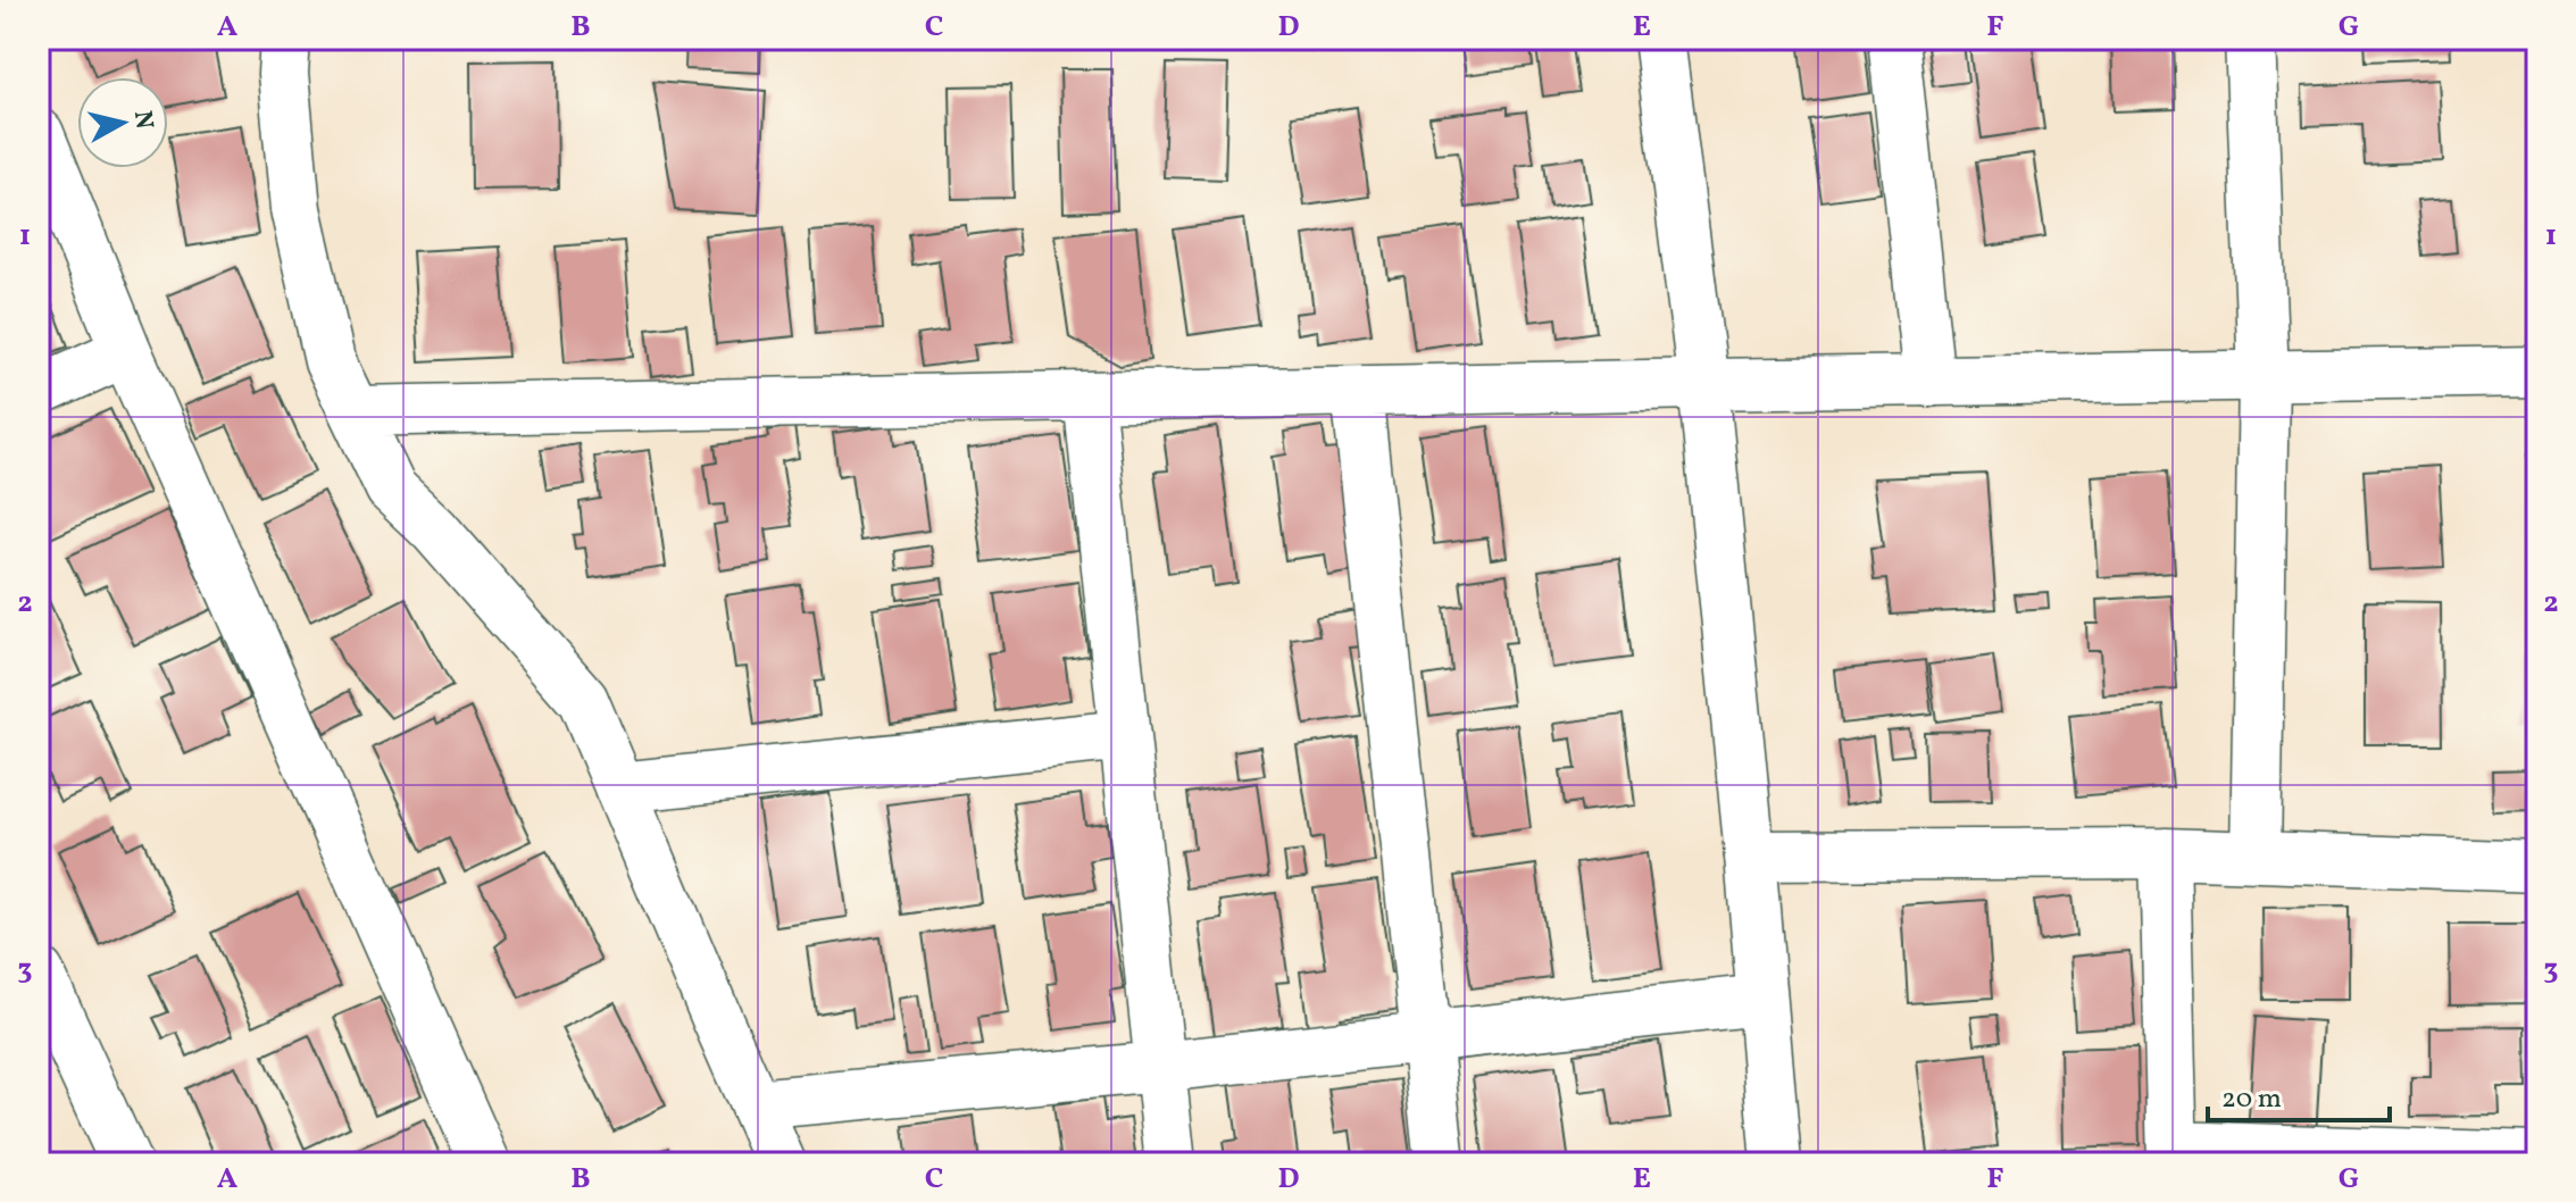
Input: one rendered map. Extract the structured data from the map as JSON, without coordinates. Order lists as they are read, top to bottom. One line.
{"scale_bar":"20 m","north":"right","grid":{"columns":["A","B","C","D","E","F","G"],"rows":["1","2","3"]}}
